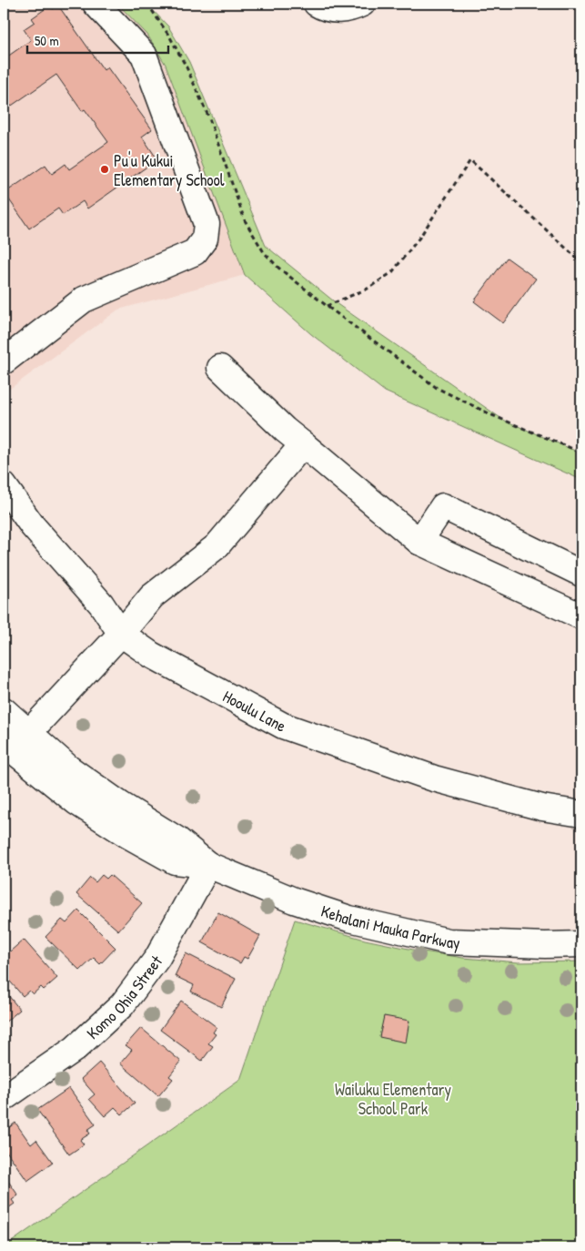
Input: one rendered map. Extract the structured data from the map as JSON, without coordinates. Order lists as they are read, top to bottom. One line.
{"streets":{"street":["Hooulu Lane","Kehalani Mauka Parkway","Komo Ohia Street"]},"crossings":[["Kehalani Mauka Parkway","Komo Ohia Street"]],"parks":["Wailuku Elementary School Park"],"places":["Pu'u Kukui Elementary School"],"scale_bar":"50 m"}
